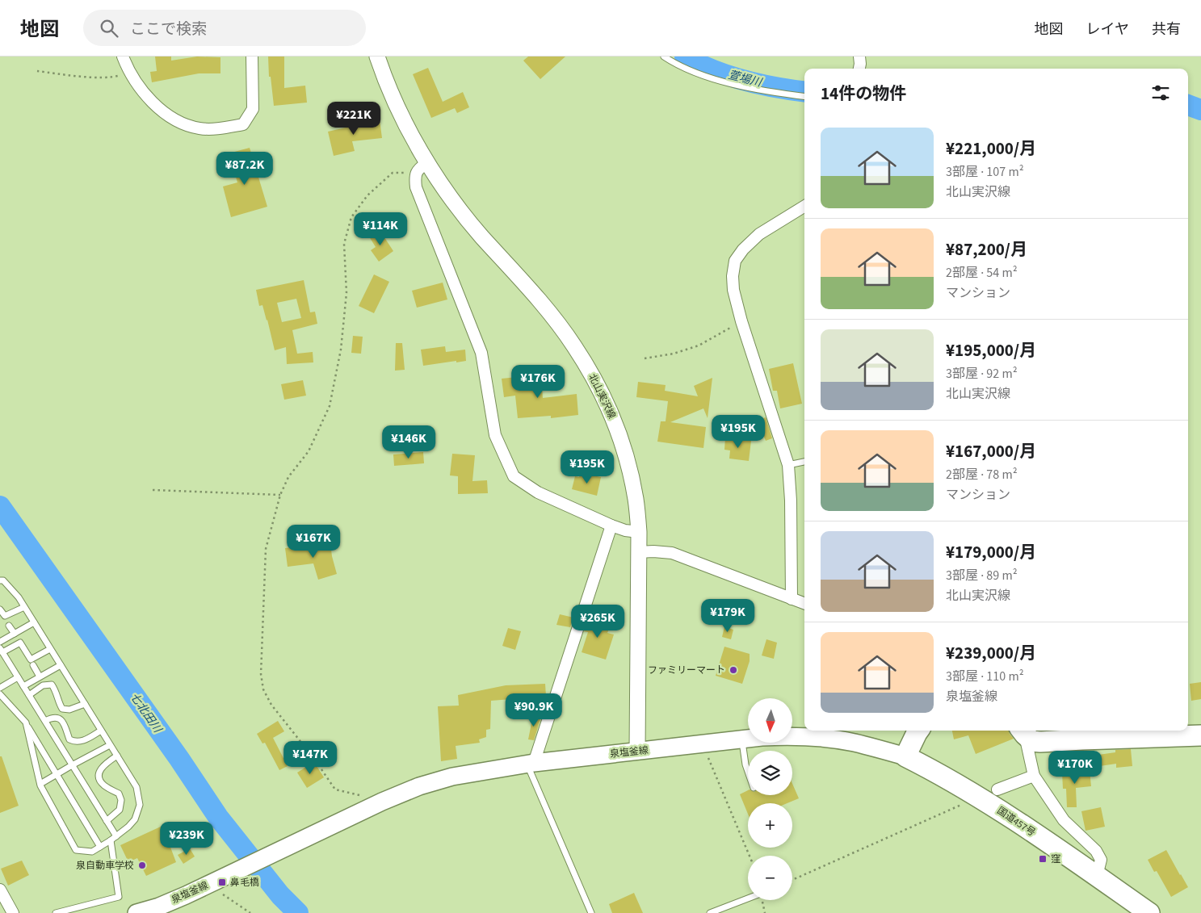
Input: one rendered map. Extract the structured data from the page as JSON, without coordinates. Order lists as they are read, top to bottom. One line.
{"streets":{"highway":["国道457号"],"main road":["泉塩釜線"],"street":["北山実沢線"]},"crossings":[["北山実沢線","泉塩釜線"],["泉塩釜線","国道457号"]],"water":["萱場川","七北田川"],"places":{"other":["ファミリーマート","泉自動車学校"],"transit":["窪","鼻毛橋"]},"north":"bottom","page":{"header":"地図","search":"ここで検索","nav":["地図","レイヤ","共有"],"heading":"14件の物件","price":["¥221K","¥87.2K","¥114K","¥176K","¥195K","¥146K","¥195K","¥167K","¥179K","¥265K","¥90.9K","¥147K","¥170K","¥239K"],"list":[{"name":"¥221,000/月","note":"3部屋 · 107 m² · 北山実沢線"},{"name":"¥87,200/月","note":"2部屋 · 54 m² · マンション"},{"name":"¥195,000/月","note":"3部屋 · 92 m² · 北山実沢線"},{"name":"¥167,000/月","note":"2部屋 · 78 m² · マンション"},{"name":"¥179,000/月","note":"3部屋 · 89 m² · 北山実沢線"},{"name":"¥239,000/月","note":"3部屋 · 110 m² · 泉塩釜線"}],"map_buttons":["+","−"]}}
